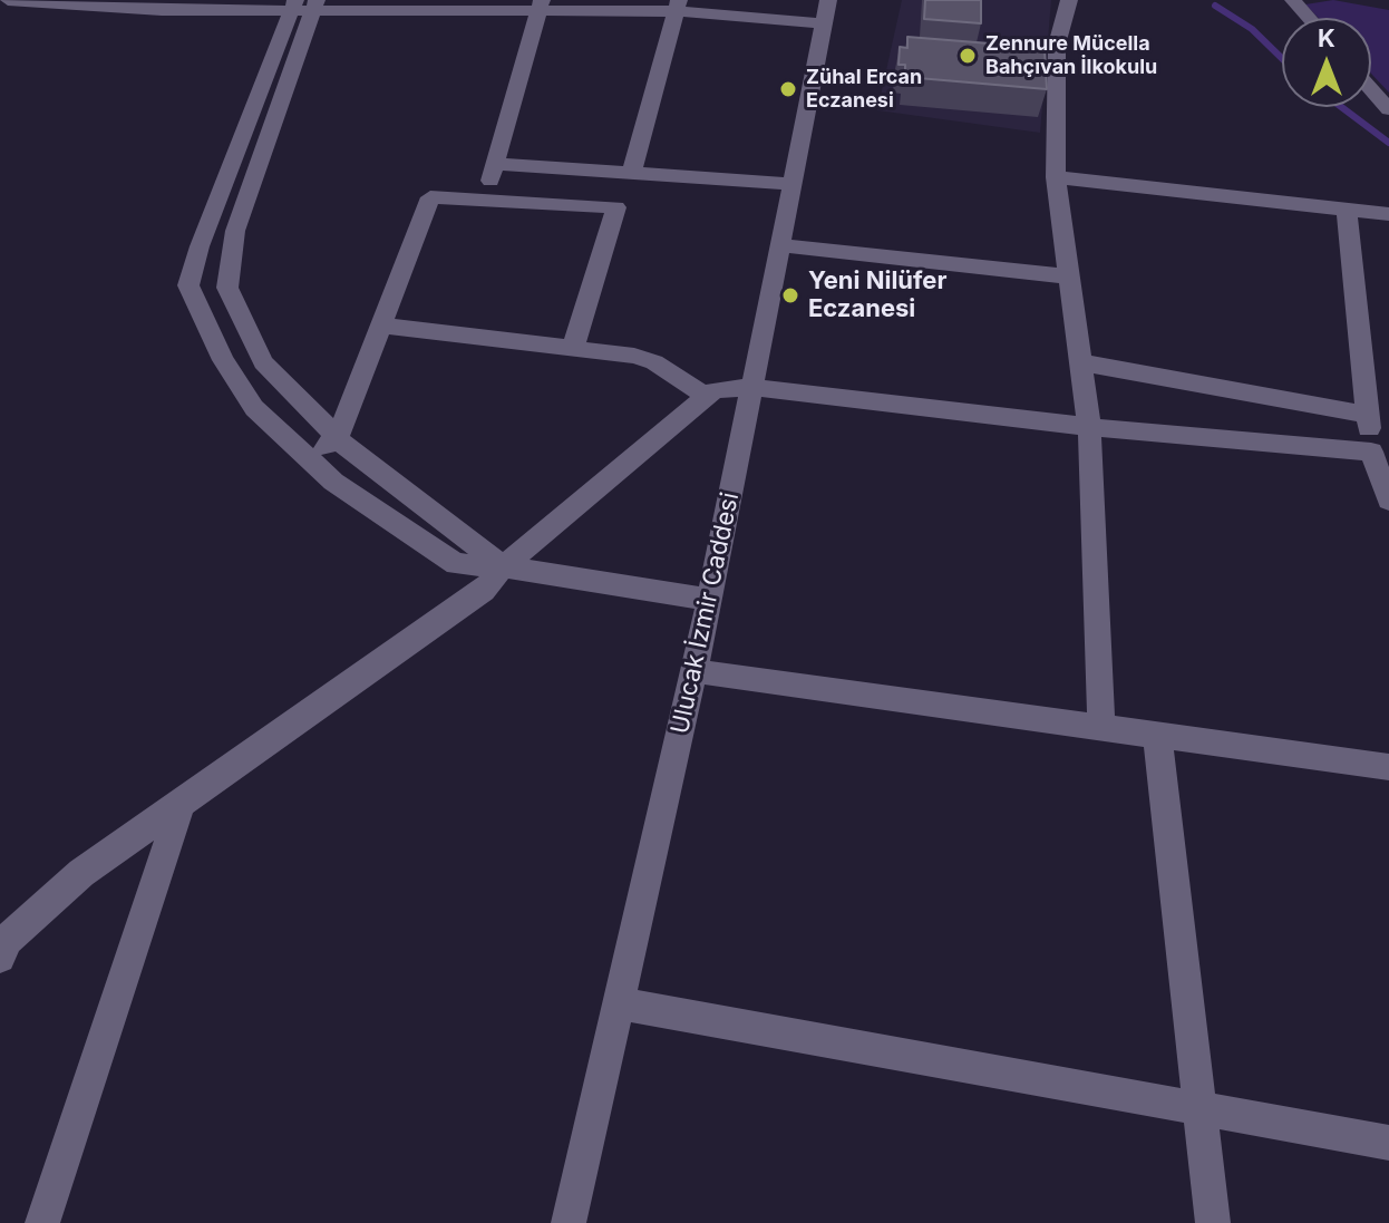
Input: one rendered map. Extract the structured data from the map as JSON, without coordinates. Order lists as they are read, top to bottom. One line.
{"streets":{"street":["Ulucak İzmir Caddesi"]},"places":["Zennure Mücella Bahçıvan İlkokulu","Zühal Ercan Eczanesi","Yeni Nilüfer Eczanesi"],"north":"top"}
